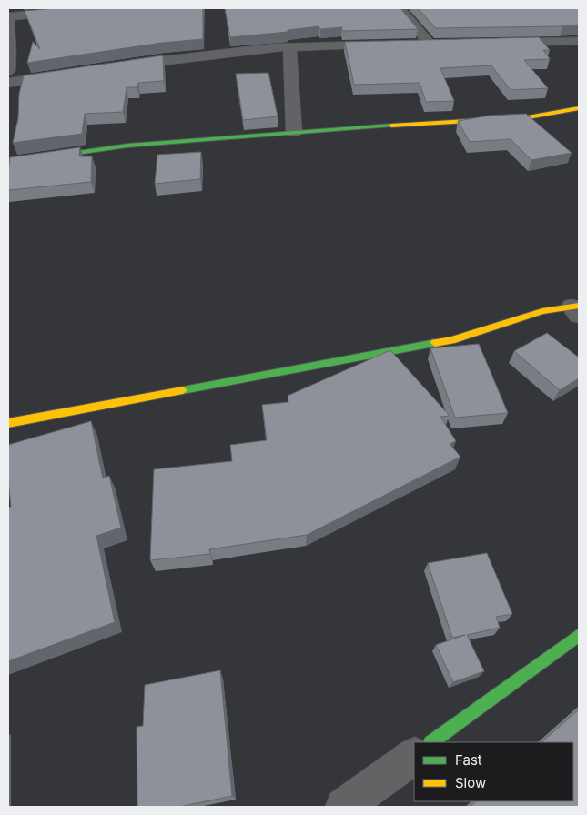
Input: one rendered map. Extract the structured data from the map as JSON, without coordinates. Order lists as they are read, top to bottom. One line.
{"legend":["Fast","Slow"]}
